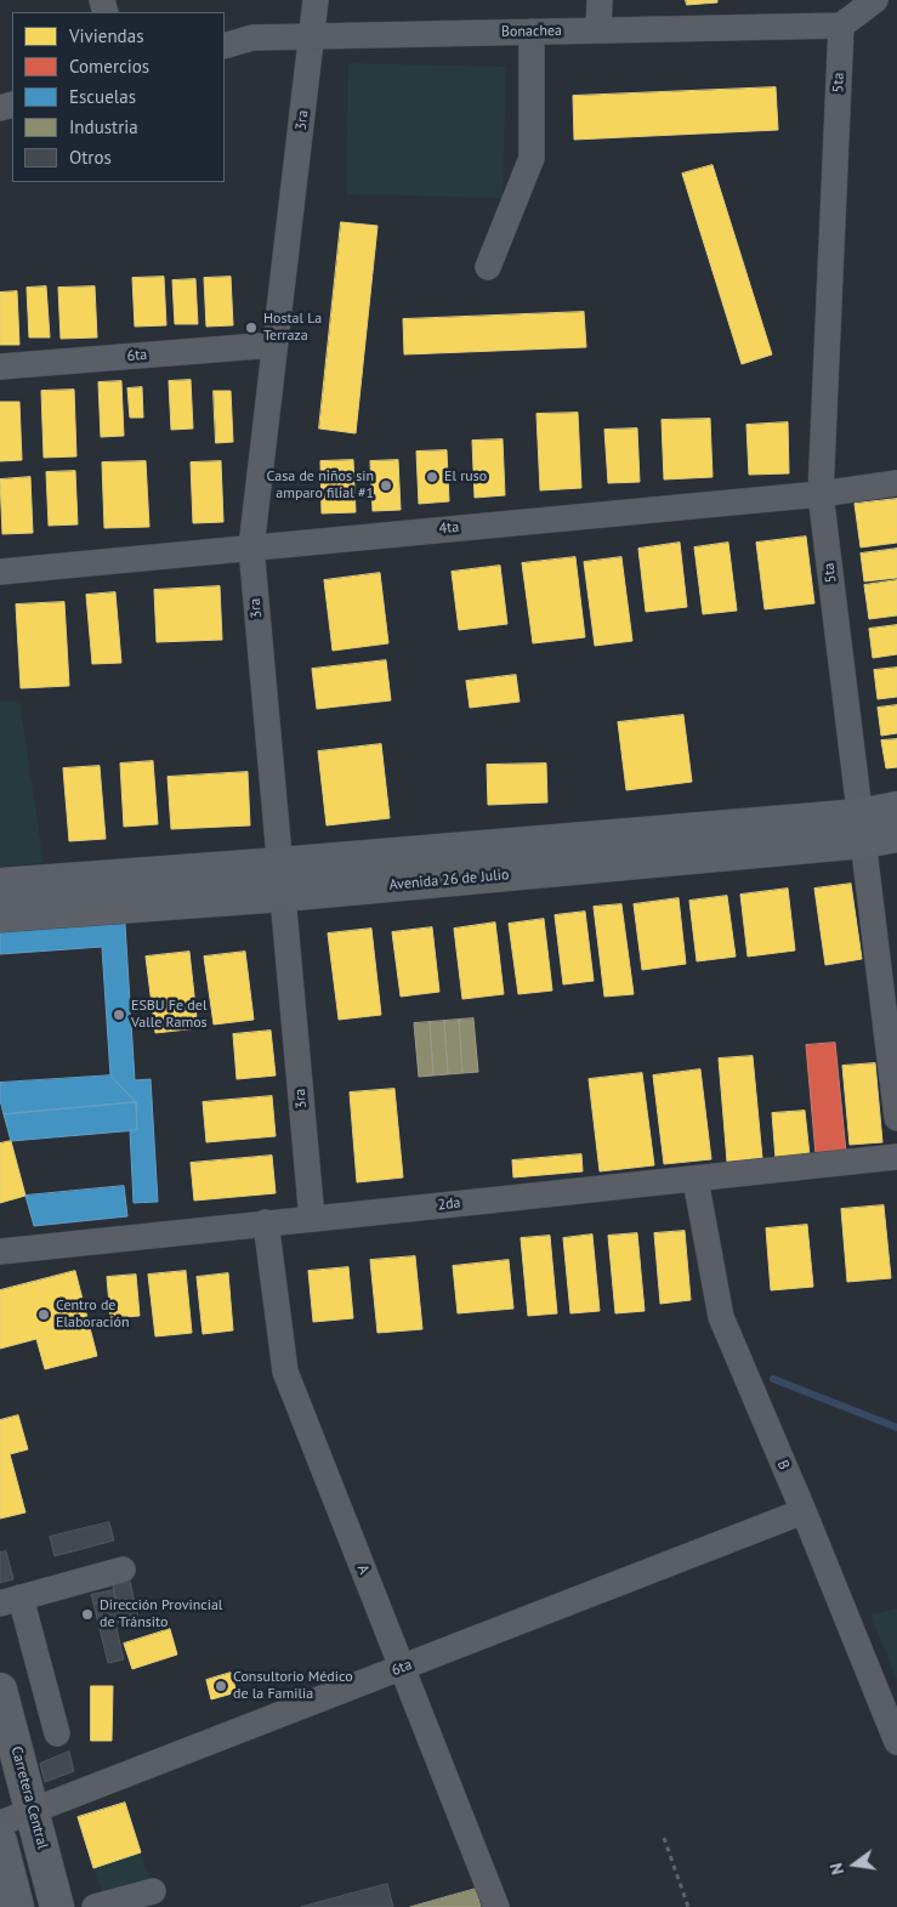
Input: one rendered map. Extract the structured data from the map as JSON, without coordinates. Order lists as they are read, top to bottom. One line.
{"streets":{"main road":["Avenida 26 de Julio","Carretera Central"],"street":["Bonachea","5ta","3ra","6ta","4ta","2da","B","A"]},"crossings":[["Bonachea","5ta"],["Bonachea","3ra"],["5ta","4ta"],["5ta","Avenida 26 de Julio"],["3ra","6ta"],["3ra","4ta"],["3ra","Avenida 26 de Julio"],["3ra","2da"],["6ta","B"],["6ta","A"],["6ta","Carretera Central"],["2da","B"],["2da","A"]],"places":["Hostal La Terraza","El ruso","Casa de niños sin amparo filial #1","ESBU Fe del Valle Ramos","Centro de Elaboración","Dirección Provincial de Tránsito","Consultorio Médico de la Familia"],"legend":["Viviendas","Comercios","Escuelas","Industria","Otros"],"north":"left"}
